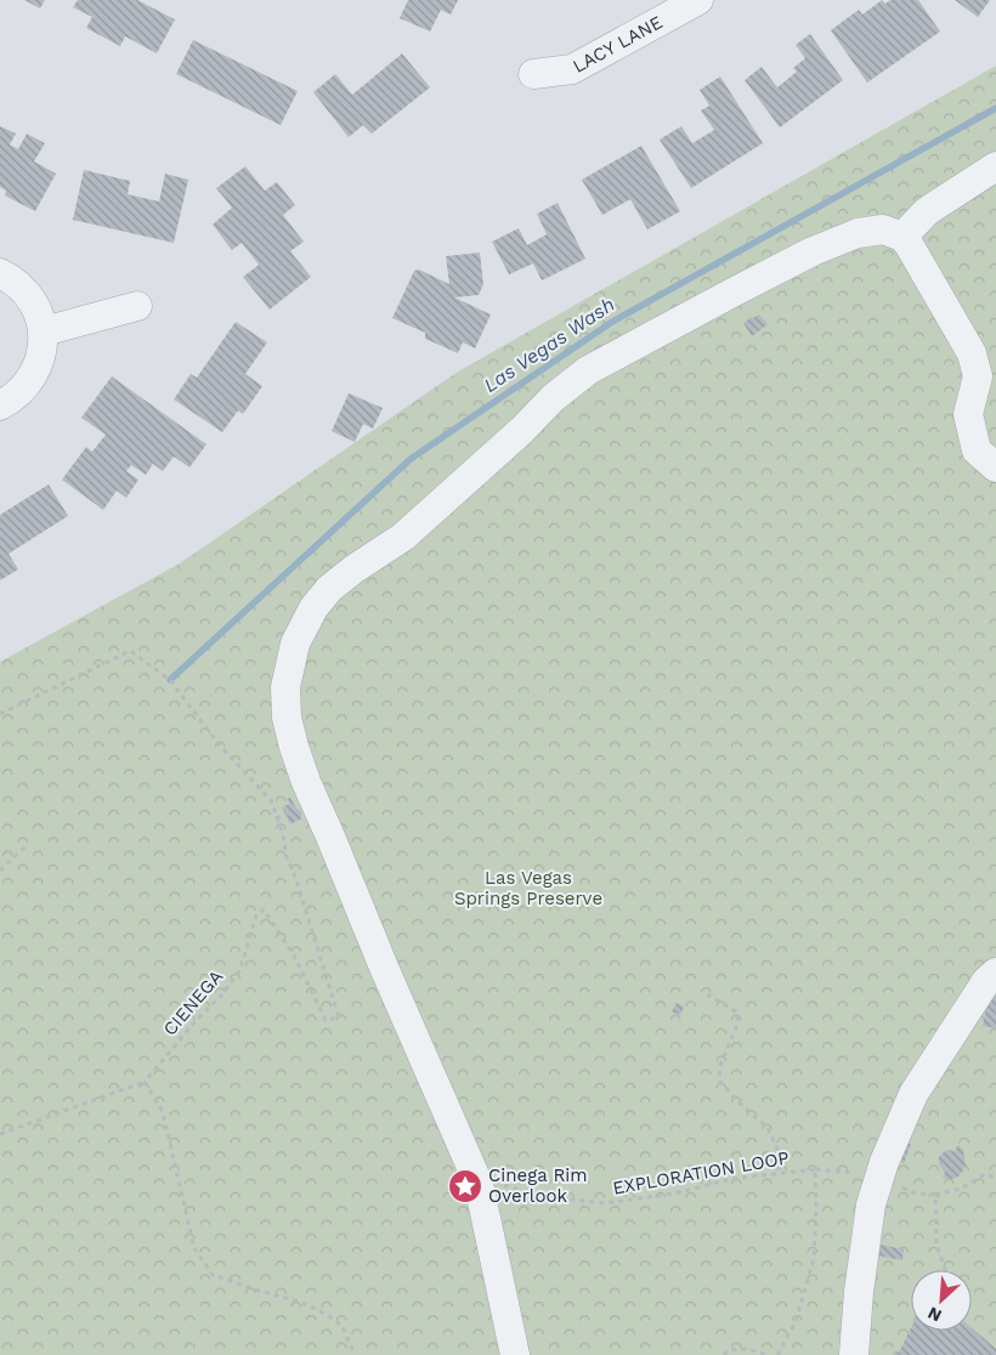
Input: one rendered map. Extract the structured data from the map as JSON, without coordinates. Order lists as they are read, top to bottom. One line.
{"streets":{"street":["LACY LANE"],"path":["CIENEGA","EXPLORATION LOOP"]},"water":["Las Vegas Wash"],"parks":["Las Vegas Springs Preserve"],"places":{"place":["Cinega Rim Overlook"]},"north":"bottom left"}
